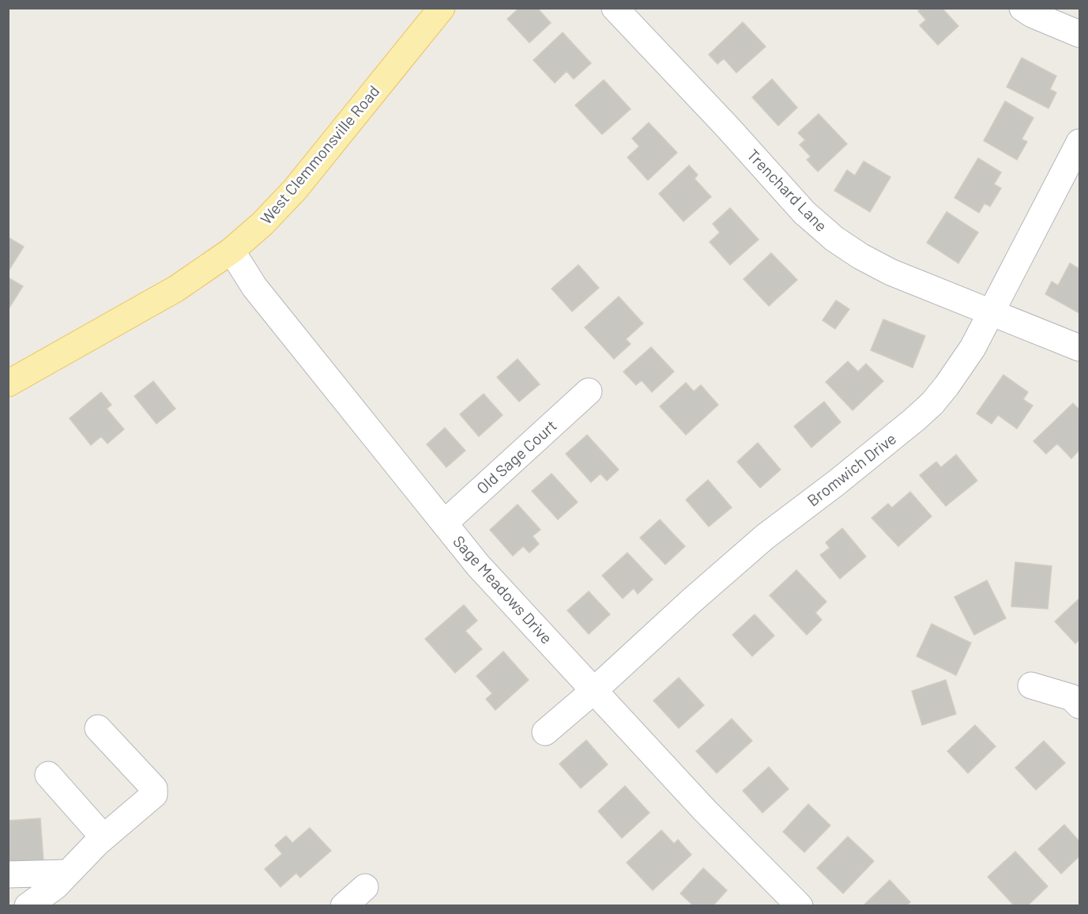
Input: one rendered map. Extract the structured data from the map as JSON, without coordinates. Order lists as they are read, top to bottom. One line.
{"streets":{"main road":["West Clemmonsville Road"],"street":["Trenchard Lane","Old Sage Court","Bromwich Drive","Sage Meadows Drive"]},"crossings":[["West Clemmonsville Road","Sage Meadows Drive"],["Trenchard Lane","Bromwich Drive"],["Old Sage Court","Sage Meadows Drive"],["Bromwich Drive","Sage Meadows Drive"]]}
